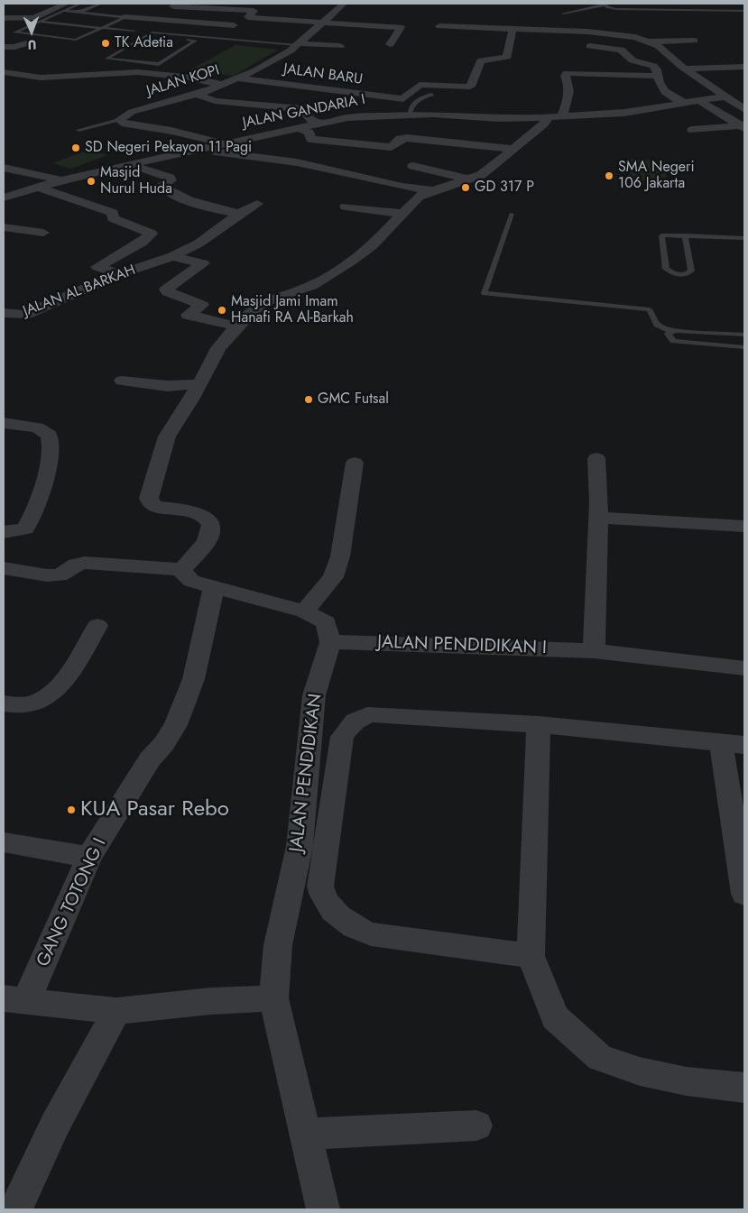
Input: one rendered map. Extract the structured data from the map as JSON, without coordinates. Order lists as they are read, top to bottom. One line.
{"streets":{"street":["JALAN BARU","JALAN KOPI","JALAN GANDARIA I","JALAN AL BARKAH","JALAN PENDIDIKAN I","JALAN PENDIDIKAN","GANG TOTONG I"]},"crossings":[["JALAN BARU","JALAN KOPI"],["JALAN PENDIDIKAN I","JALAN PENDIDIKAN"]],"places":["TK Adetia","SD Negeri Pekayon 11 Pagi","SMA Negeri 106 Jakarta","Masjid Nurul Huda","GD 317 P","Masjid Jami Imam Hanafi RA Al-Barkah","GMC Futsal","KUA Pasar Rebo"],"north":"bottom"}
